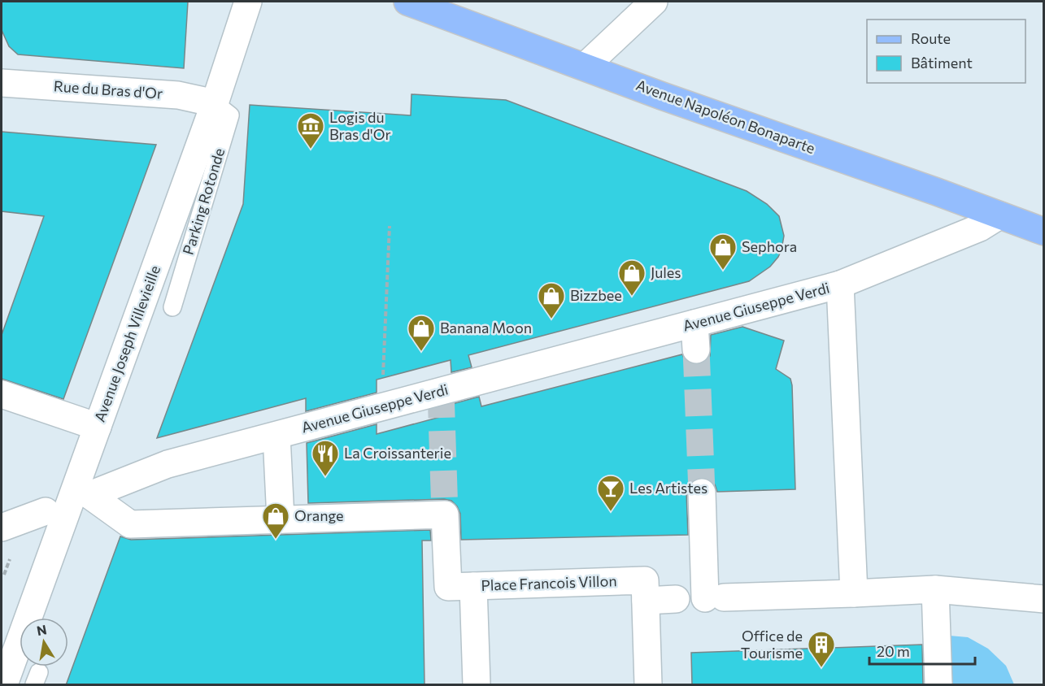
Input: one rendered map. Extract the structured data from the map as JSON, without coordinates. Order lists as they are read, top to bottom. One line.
{"streets":{"main road":["Avenue Napoléon Bonaparte"],"street":["Rue du Bras d'Or","Avenue Giuseppe Verdi","Avenue Joseph Villevieille","Place Francois Villon"],"lane":["Parking Rotonde"]},"crossings":[["Rue du Bras d'Or","Parking Rotonde"],["Rue du Bras d'Or","Avenue Joseph Villevieille"],["Parking Rotonde","Avenue Joseph Villevieille"],["Avenue Giuseppe Verdi","Place Francois Villon"]],"places":{"museum":["Logis du Bras d'Or"],"shop":["Sephora","Jules","Bizzbee","Banana Moon","Orange"],"restaurant":["La Croissanterie"],"bar":["Les Artistes"],"building":["Office de Tourisme"]},"legend":["Route","Bâtiment"],"scale_bar":"20 m","north":"top"}
